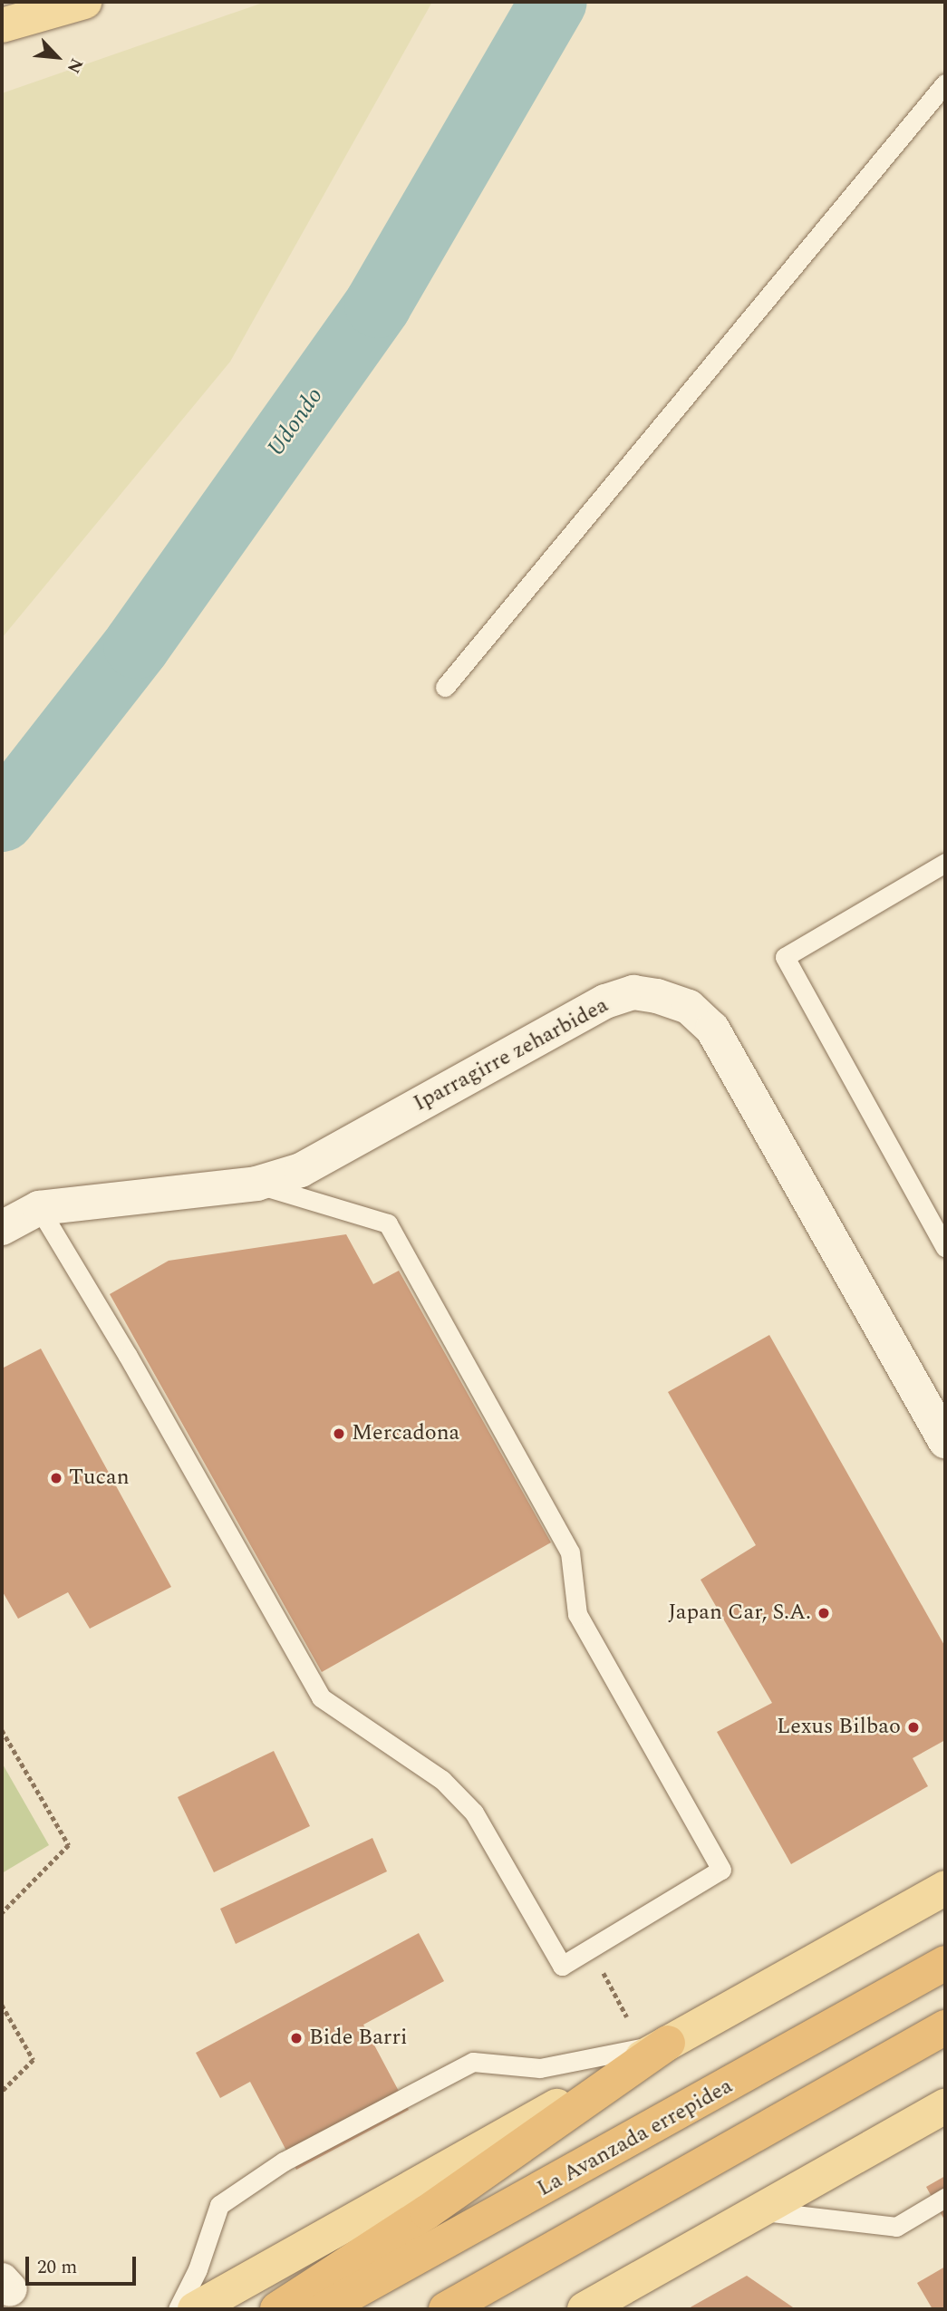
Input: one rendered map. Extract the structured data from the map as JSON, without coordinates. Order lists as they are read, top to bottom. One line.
{"streets":{"highway":["La Avanzada errepidea"],"street":["Iparragirre zeharbidea"]},"water":["Udondo"],"places":["Mercadona","Tucan","Japan Car, S.A.","Lexus Bilbao","Bide Barri"],"scale_bar":"20 m","north":"bottom right"}
